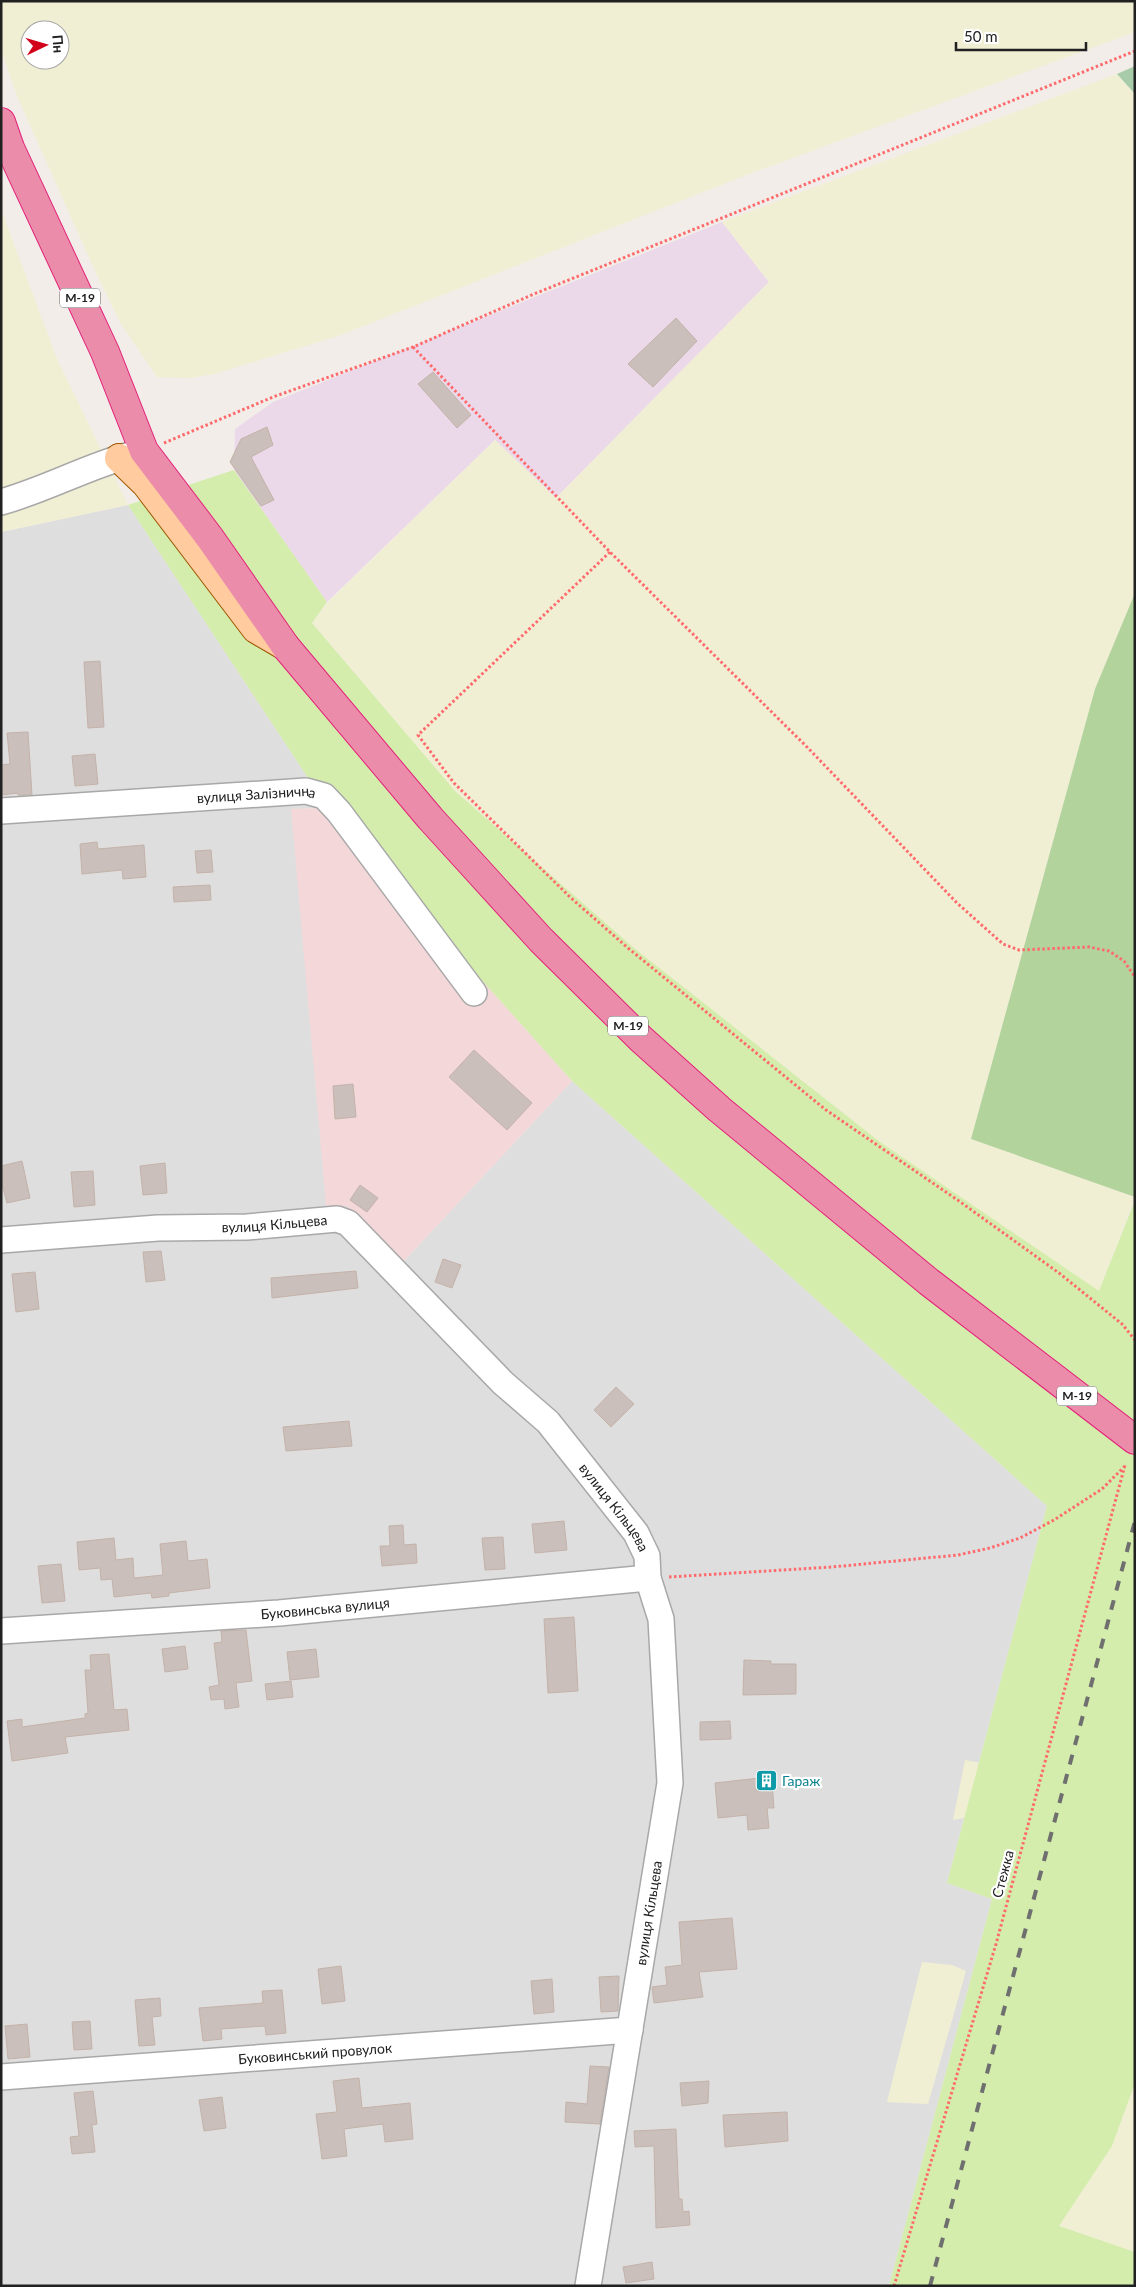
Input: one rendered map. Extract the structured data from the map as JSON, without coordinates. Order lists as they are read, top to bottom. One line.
{"streets":{"highway":["М-19"],"street":["вулиця Залізнична","вулиця Кільцева","Буковинська вулиця","Буковинський провулок"],"path":["Стежка"]},"crossings":[["М-19","Стежка"],["вулиця Кільцева","Буковинська вулиця"],["вулиця Кільцева","Буковинський провулок"]],"places":{"building":["Гараж"]},"scale_bar":"50 m","north":"right"}
